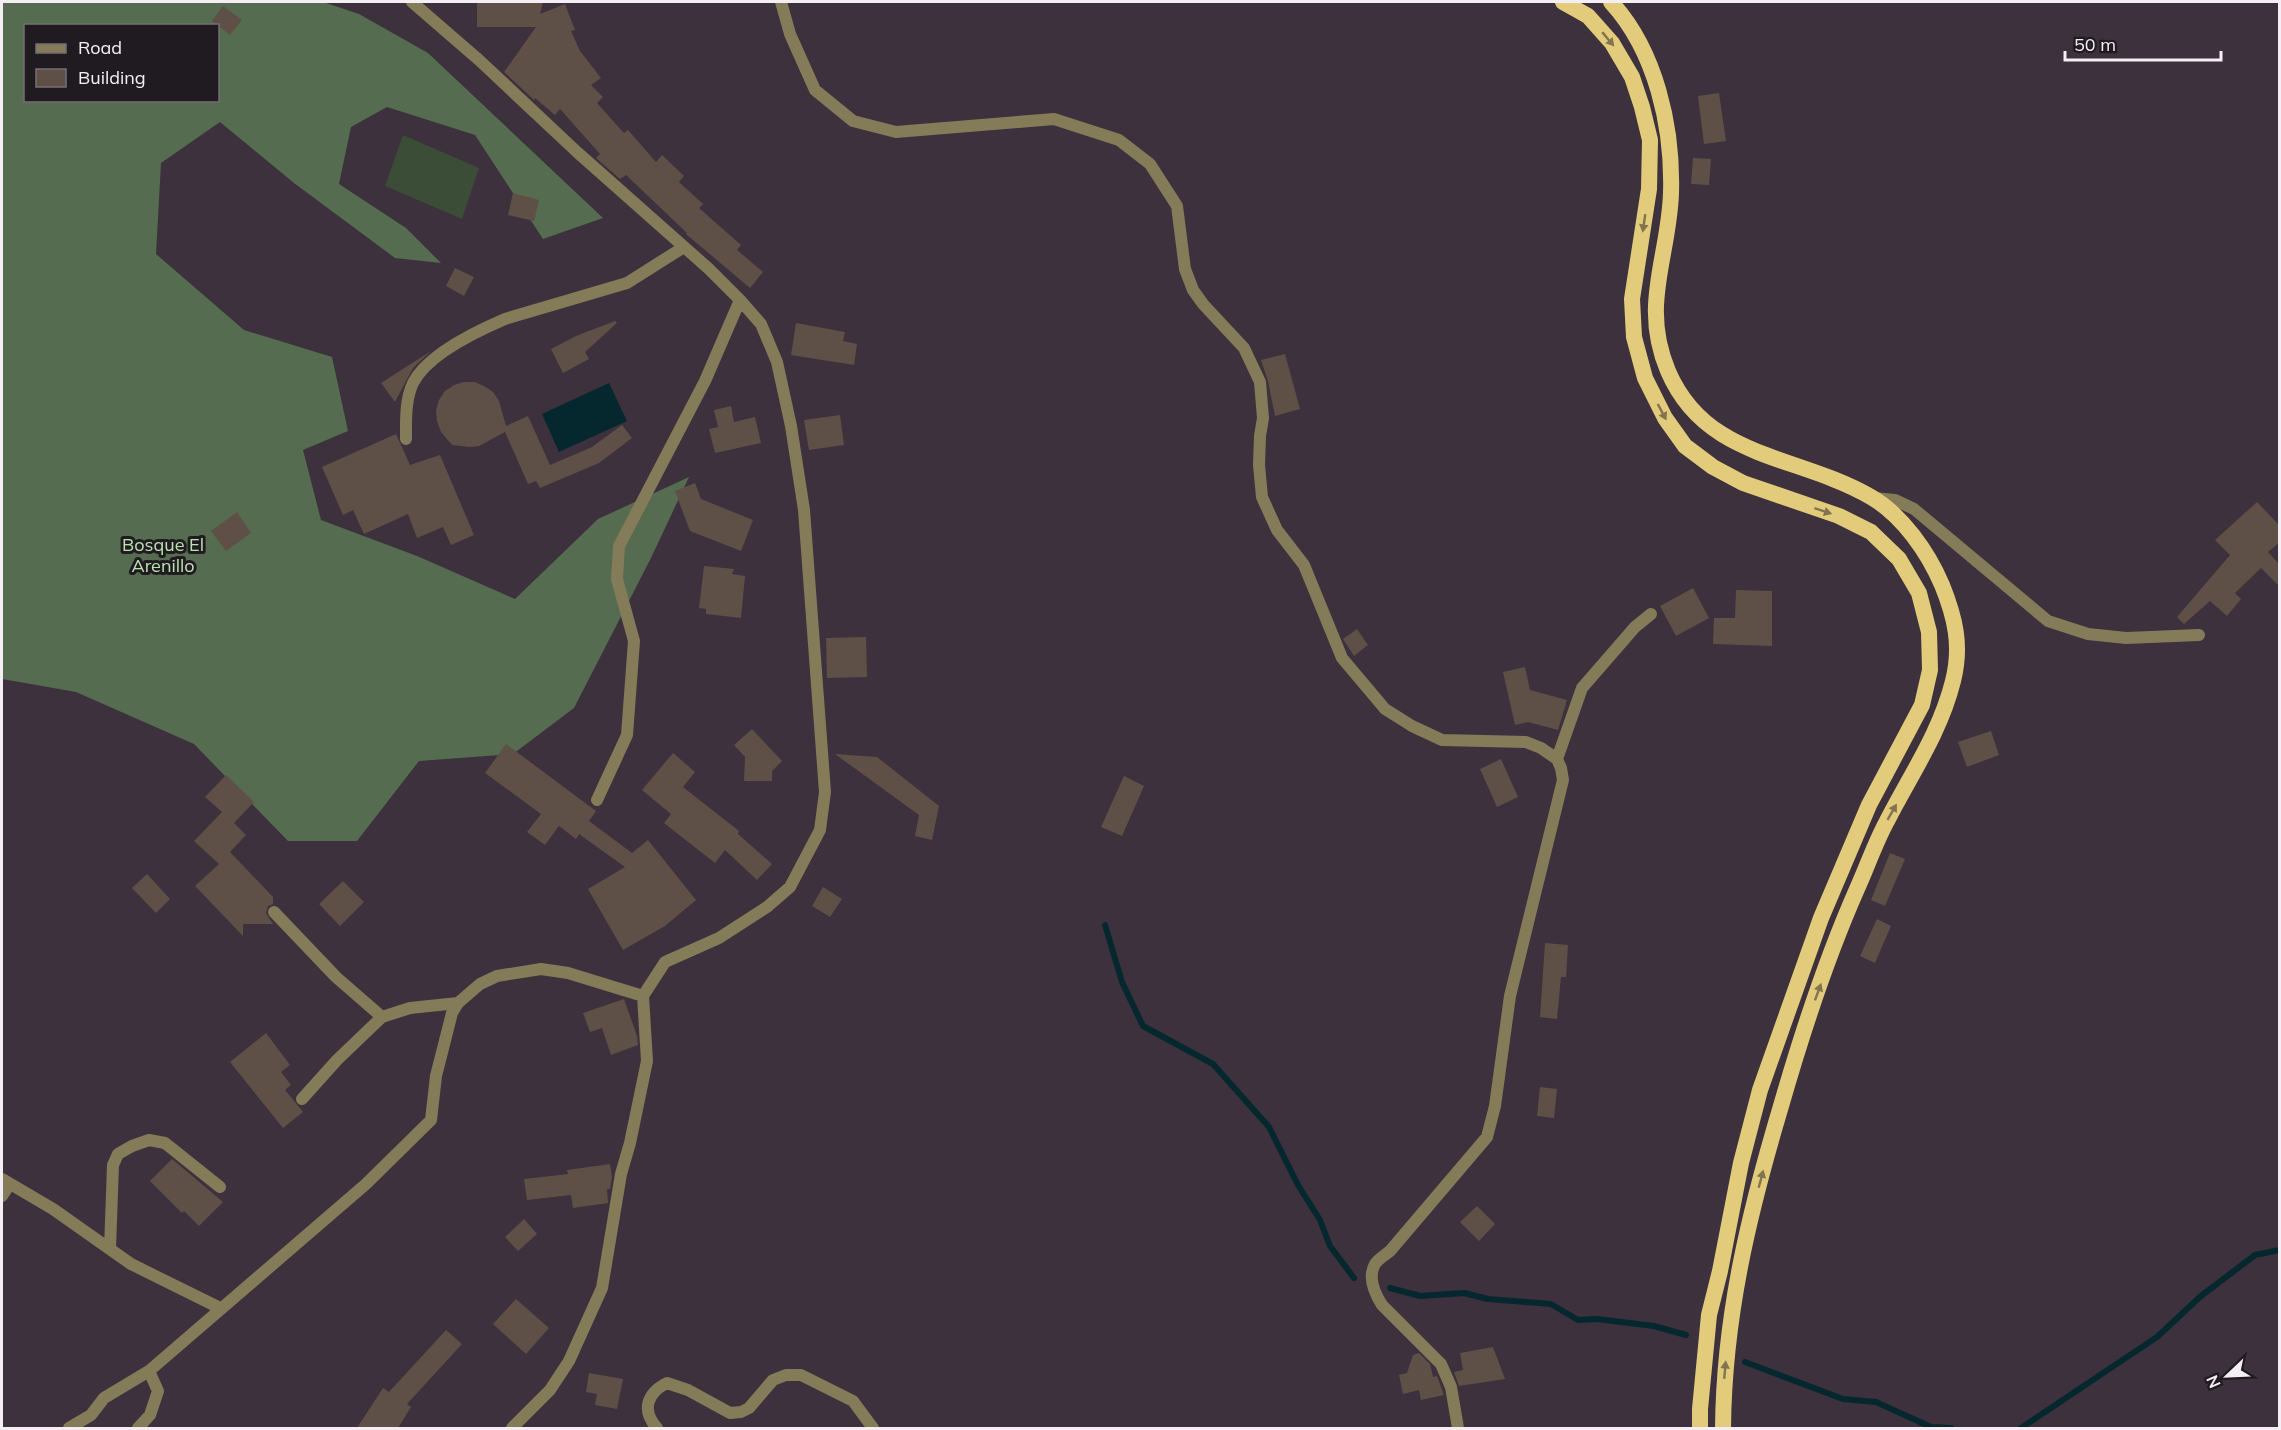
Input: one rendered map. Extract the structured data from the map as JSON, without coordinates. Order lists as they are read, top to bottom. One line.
{"parks":["Bosque El Arenillo"],"legend":["Road","Building"],"scale_bar":"50 m","north":"bottom left"}
